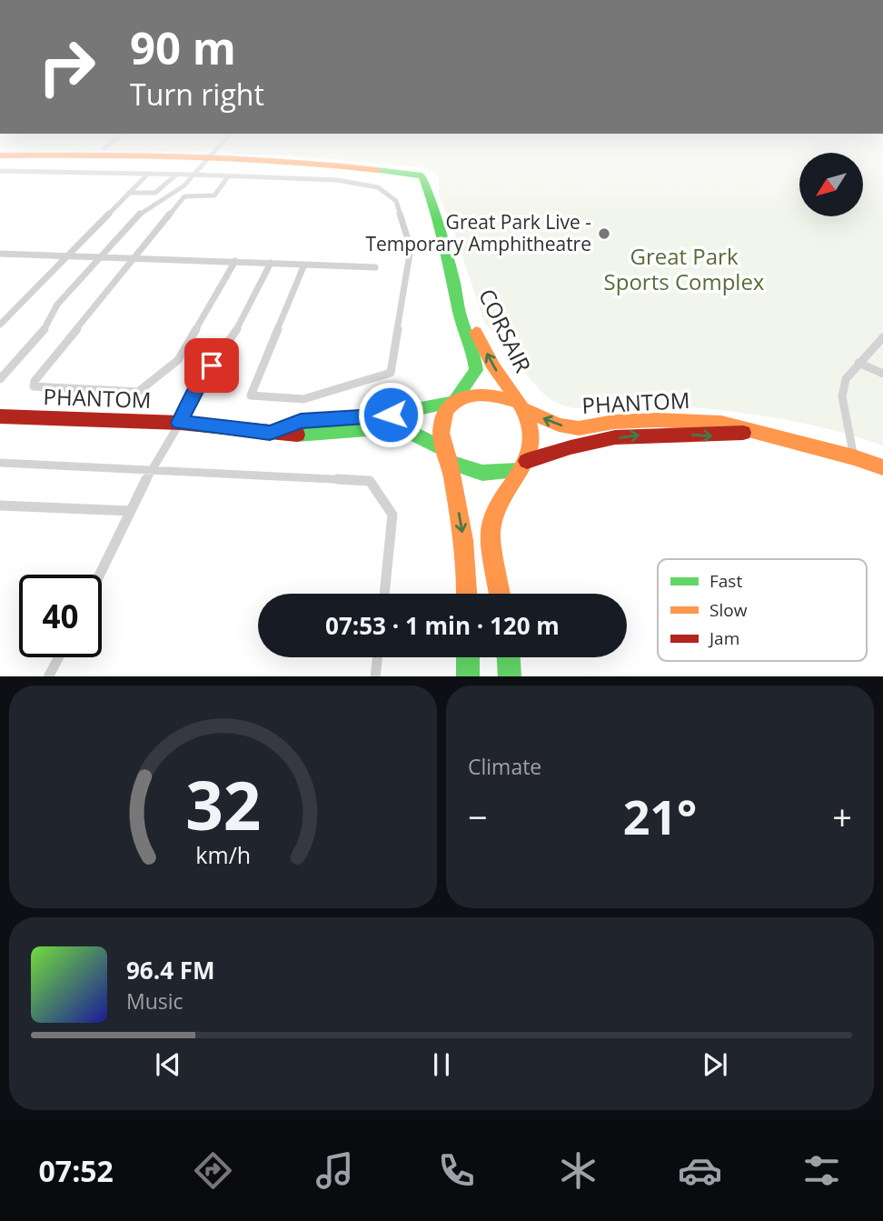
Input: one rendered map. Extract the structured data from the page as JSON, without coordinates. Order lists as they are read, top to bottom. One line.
{"streets":{"street":["CORSAIR","PHANTOM"]},"crossings":[["CORSAIR","PHANTOM"]],"parks":["Great Park Sports Complex"],"places":["Great Park Live - Temporary Amphitheatre"],"legend":["Fast","Slow","Jam"],"north":"bottom left","page":{"turn":["90 m","Turn right"],"limit":"40","trip":"07:53 · 1 min · 120 m","tile":"Climate","heat":["−","21°","+"],"song":["96.4 FM","Music"],"tabs":"07:52","gauge":["32","km/h"]}}
